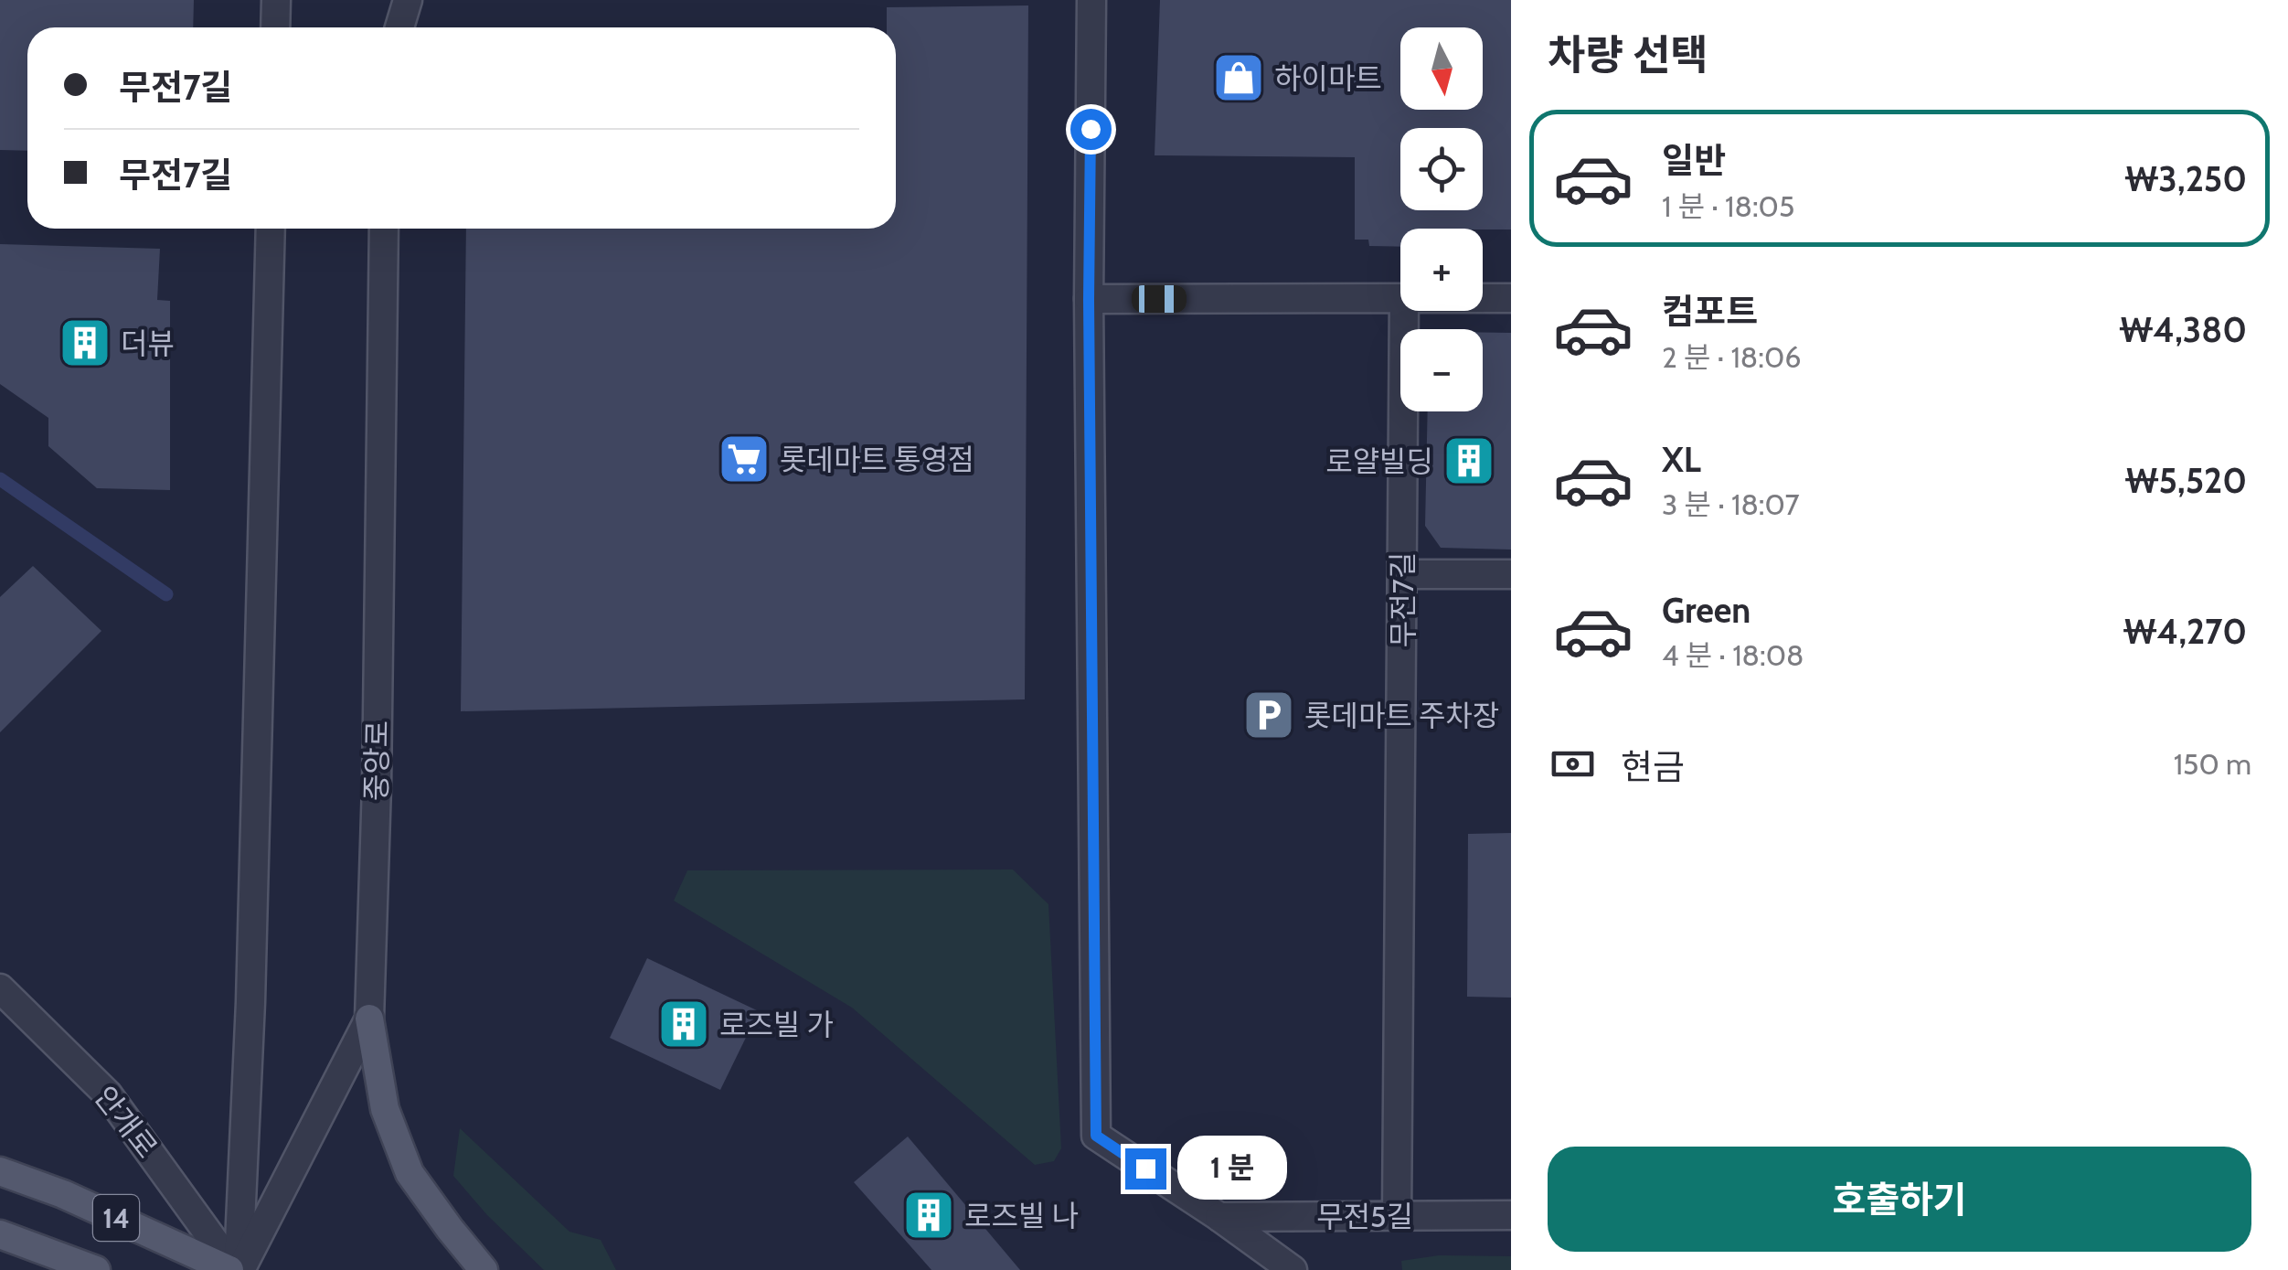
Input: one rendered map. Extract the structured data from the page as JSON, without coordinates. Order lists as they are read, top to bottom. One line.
{"streets":{"main road":["14"],"street":["무전7길","중앙로","안개로","무전5길"]},"crossings":[["무전7길","무전5길"],["중앙로","안개로"],["중앙로","14"],["안개로","14"]],"places":{"shop":["하이마트"],"building":["더뷰","로얄빌딩","로즈빌 가","로즈빌 나"],"supermarket":["롯데마트 통영점"],"parking":["롯데마트 주차장"]},"north":"bottom","page":{"heading":"차량 선택","map_buttons":["+","−"],"banner":["무전7길","무전7길"],"list":[{"name":"일반","note":"1 분 · 18:05","value":"₩3,250"},{"name":"컴포트","note":"2 분 · 18:06","value":"₩4,380"},{"name":"XL","note":"3 분 · 18:07","value":"₩5,520"},{"name":"Green","note":"4 분 · 18:08","value":"₩4,270"}],"pay":["현금","150 m"],"buttons":"호출하기","bubble":"1 분"}}
